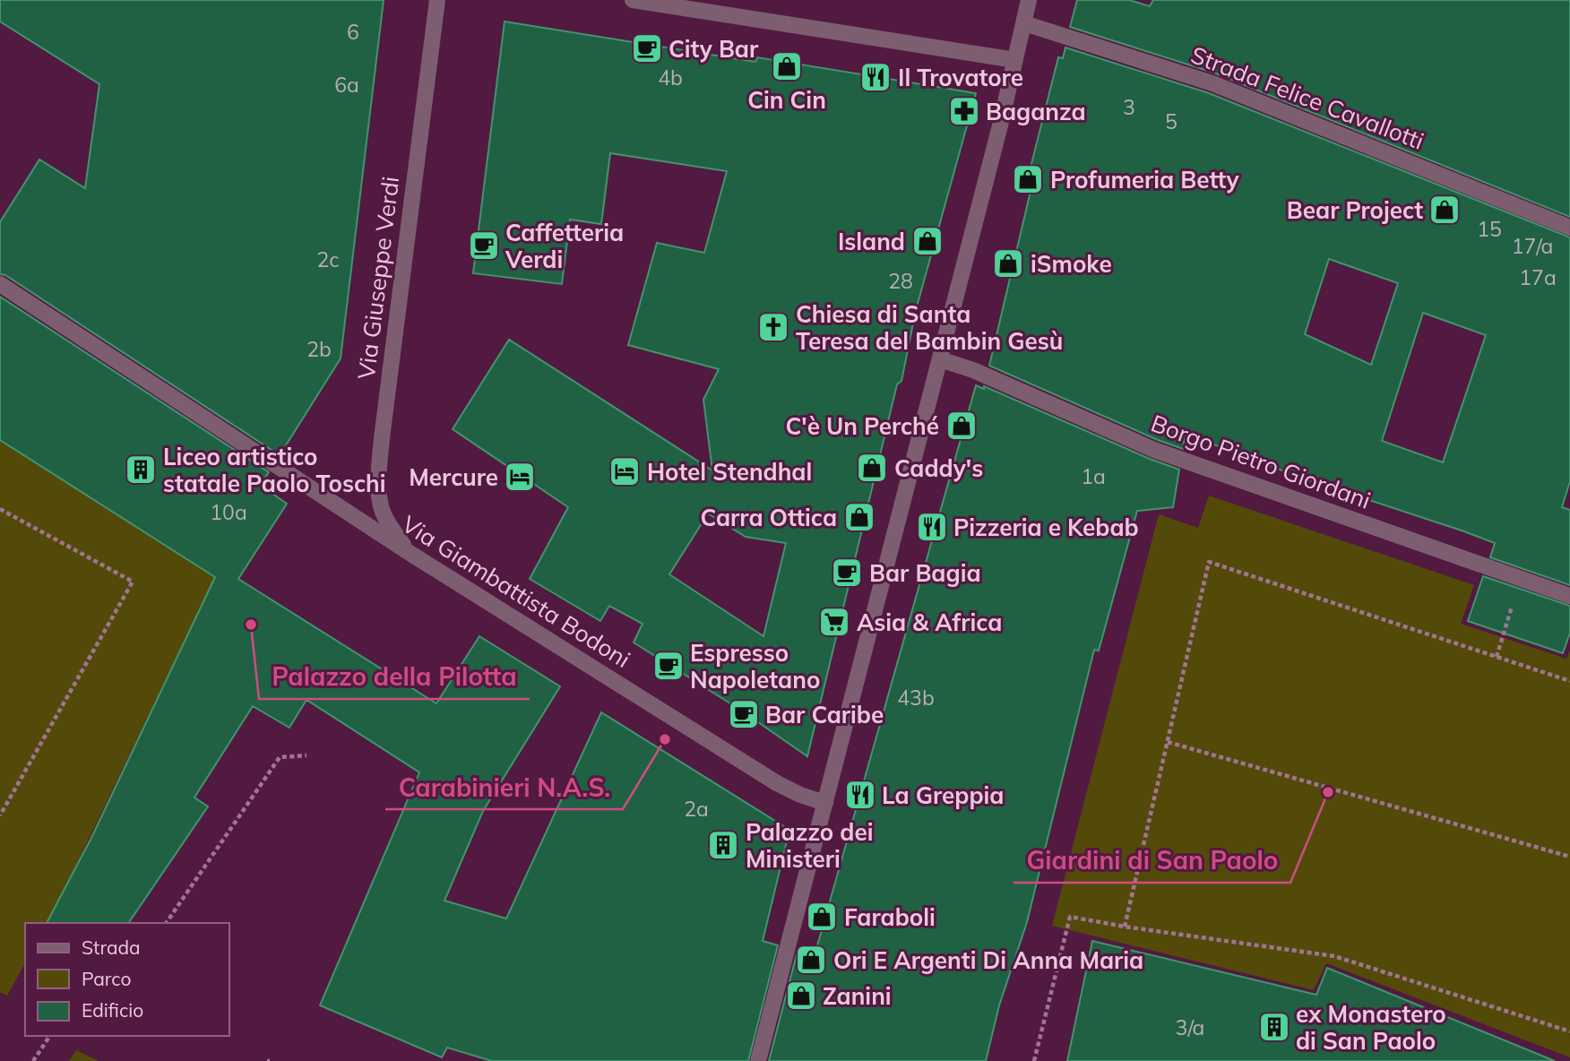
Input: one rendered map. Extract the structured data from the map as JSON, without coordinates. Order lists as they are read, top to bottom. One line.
{"streets":{"street":["Strada Felice Cavallotti","Via Giuseppe Verdi","Borgo Pietro Giordani","Via Giambattista Bodoni"]},"crossings":[["Via Giuseppe Verdi","Via Giambattista Bodoni"]],"places":{"cafe":["City Bar","Caffetteria Verdi","Bar Bagia","Espresso Napoletano","Bar Caribe"],"shop":["Cin Cin","Profumeria Betty","Bear Project","Island","iSmoke","C'è Un Perché","Caddy's","Carra Ottica","Faraboli","Ori E Argenti Di Anna Maria","Zanini"],"restaurant":["Il Trovatore","Pizzeria e Kebab","La Greppia"],"pharmacy":["Baganza"],"church":["Chiesa di Santa Teresa del Bambin Gesù"],"building":["Liceo artistico statale Paolo Toschi","Palazzo dei Ministeri","ex Monastero di San Paolo"],"hotel":["Hotel Stendhal","Mercure"],"supermarket":["Asia & Africa"],"other":["Palazzo della Pilotta","Carabinieri N.A.S.","Giardini di San Paolo"]},"house_numbers":["6","4b","6a","3","5","15","17/a","2c","17a","28","2b","1a","10a","43b","2a","3/a"],"legend":["Strada","Parco","Edificio"]}
